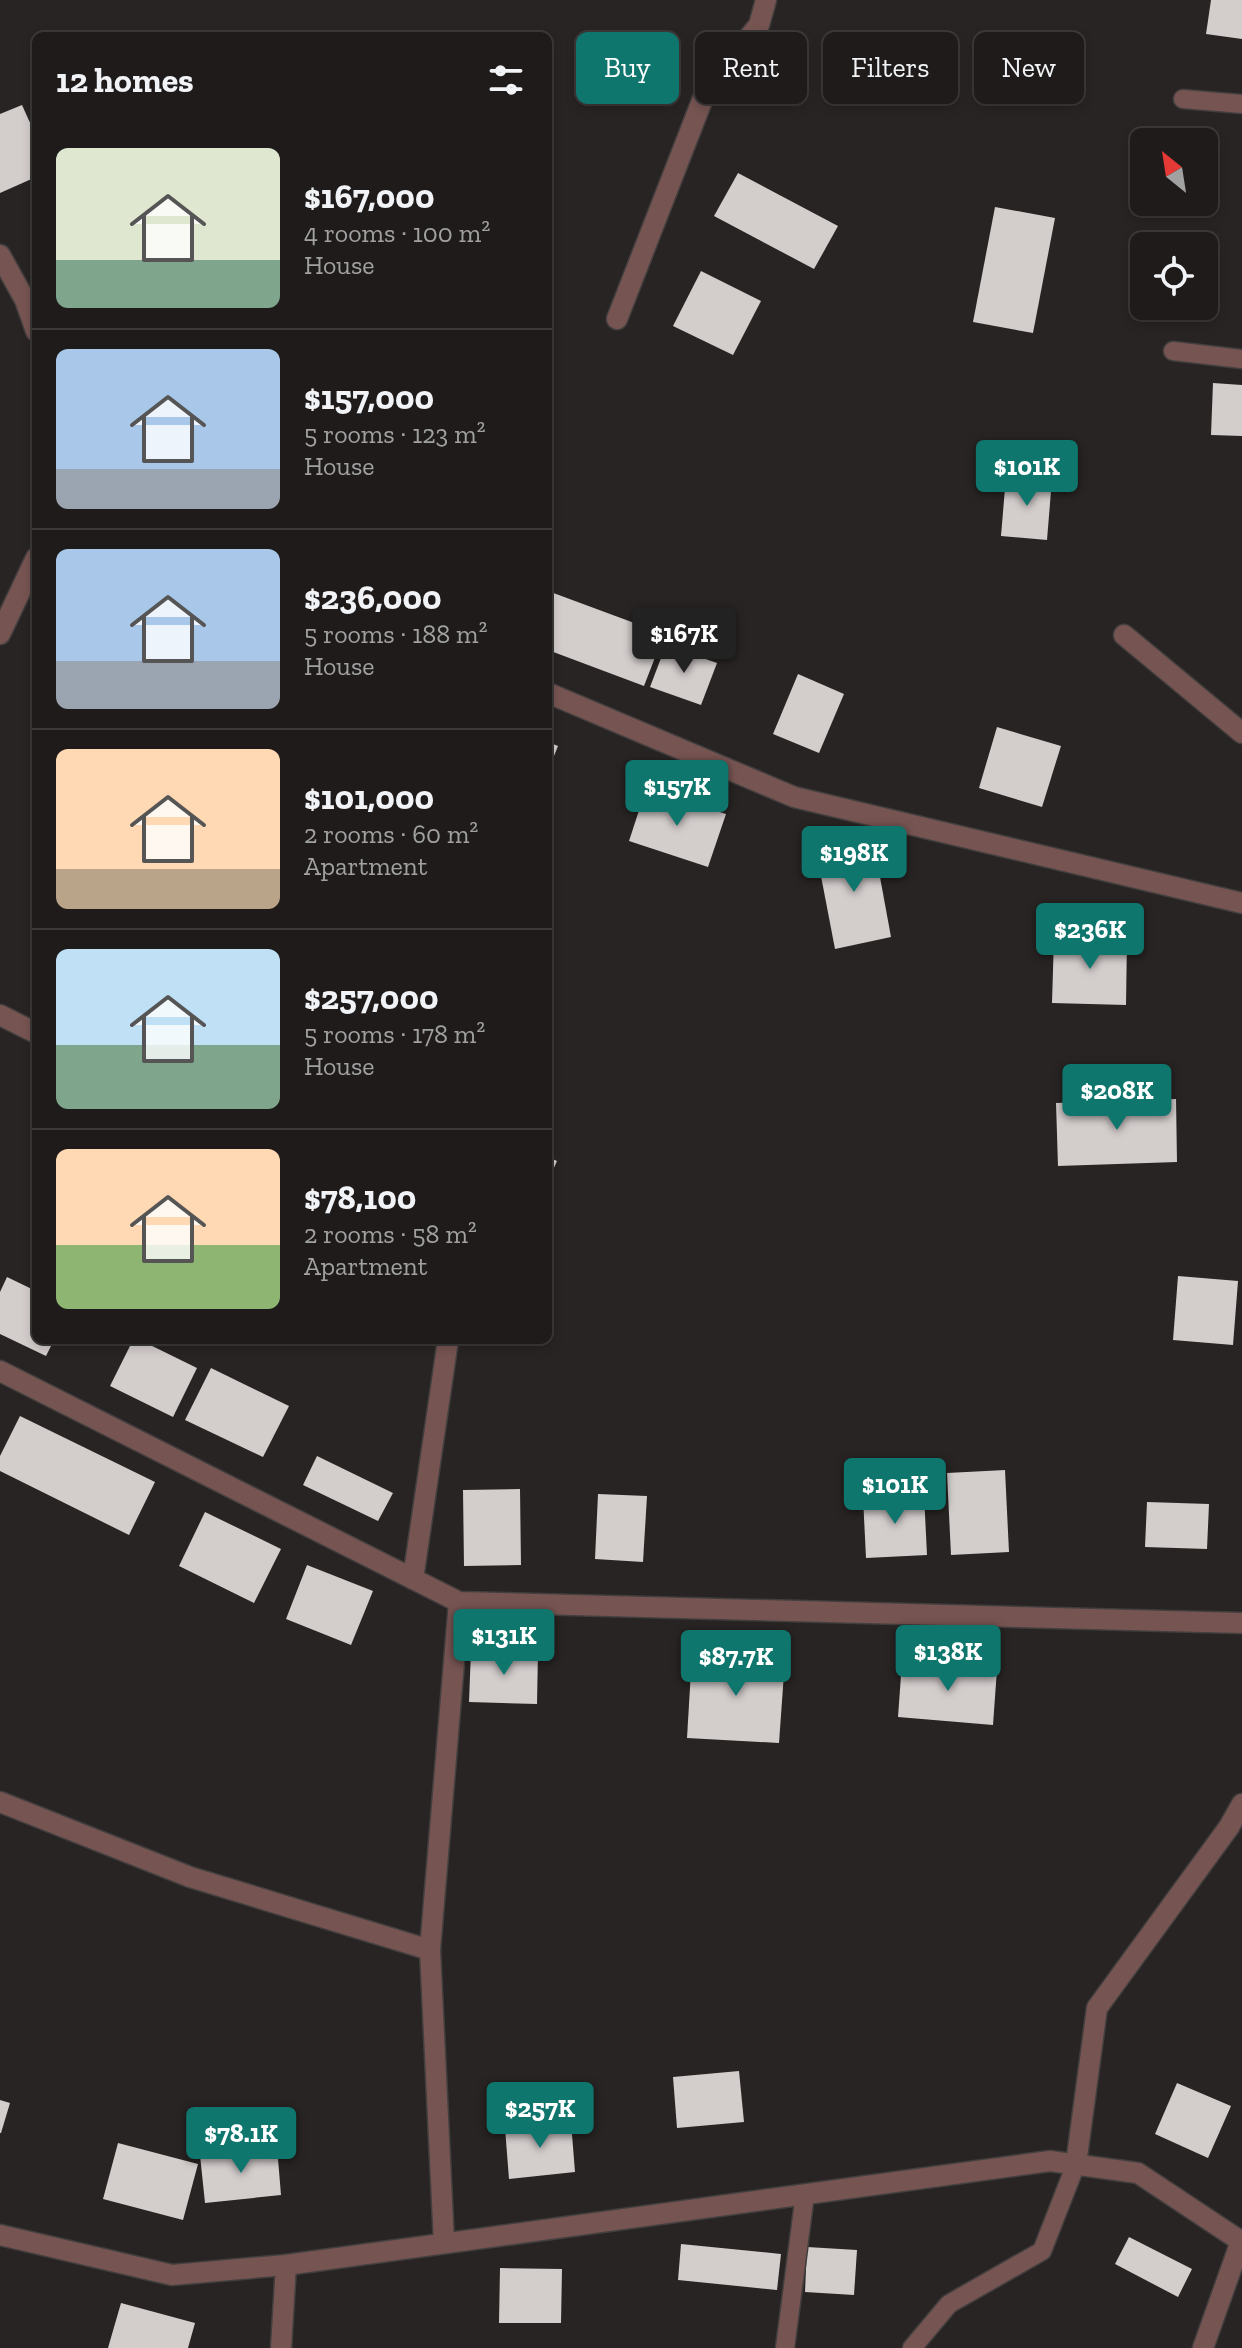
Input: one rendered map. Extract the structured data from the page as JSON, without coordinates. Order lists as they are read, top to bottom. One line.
{"north":"top left","page":{"chip":["Buy","Rent","Filters","New"],"heading":"12 homes","list":[{"name":"$167,000","note":"4 rooms · 100 m² · House"},{"name":"$157,000","note":"5 rooms · 123 m² · House"},{"name":"$236,000","note":"5 rooms · 188 m² · House"},{"name":"$101,000","note":"2 rooms · 60 m² · Apartment"},{"name":"$257,000","note":"5 rooms · 178 m² · House"},{"name":"$78,100","note":"2 rooms · 58 m² · Apartment"}],"price":["$101K","$167K","$157K","$198K","$236K","$208K","$101K","$131K","$138K","$87.7K","$257K","$78.1K"]}}
